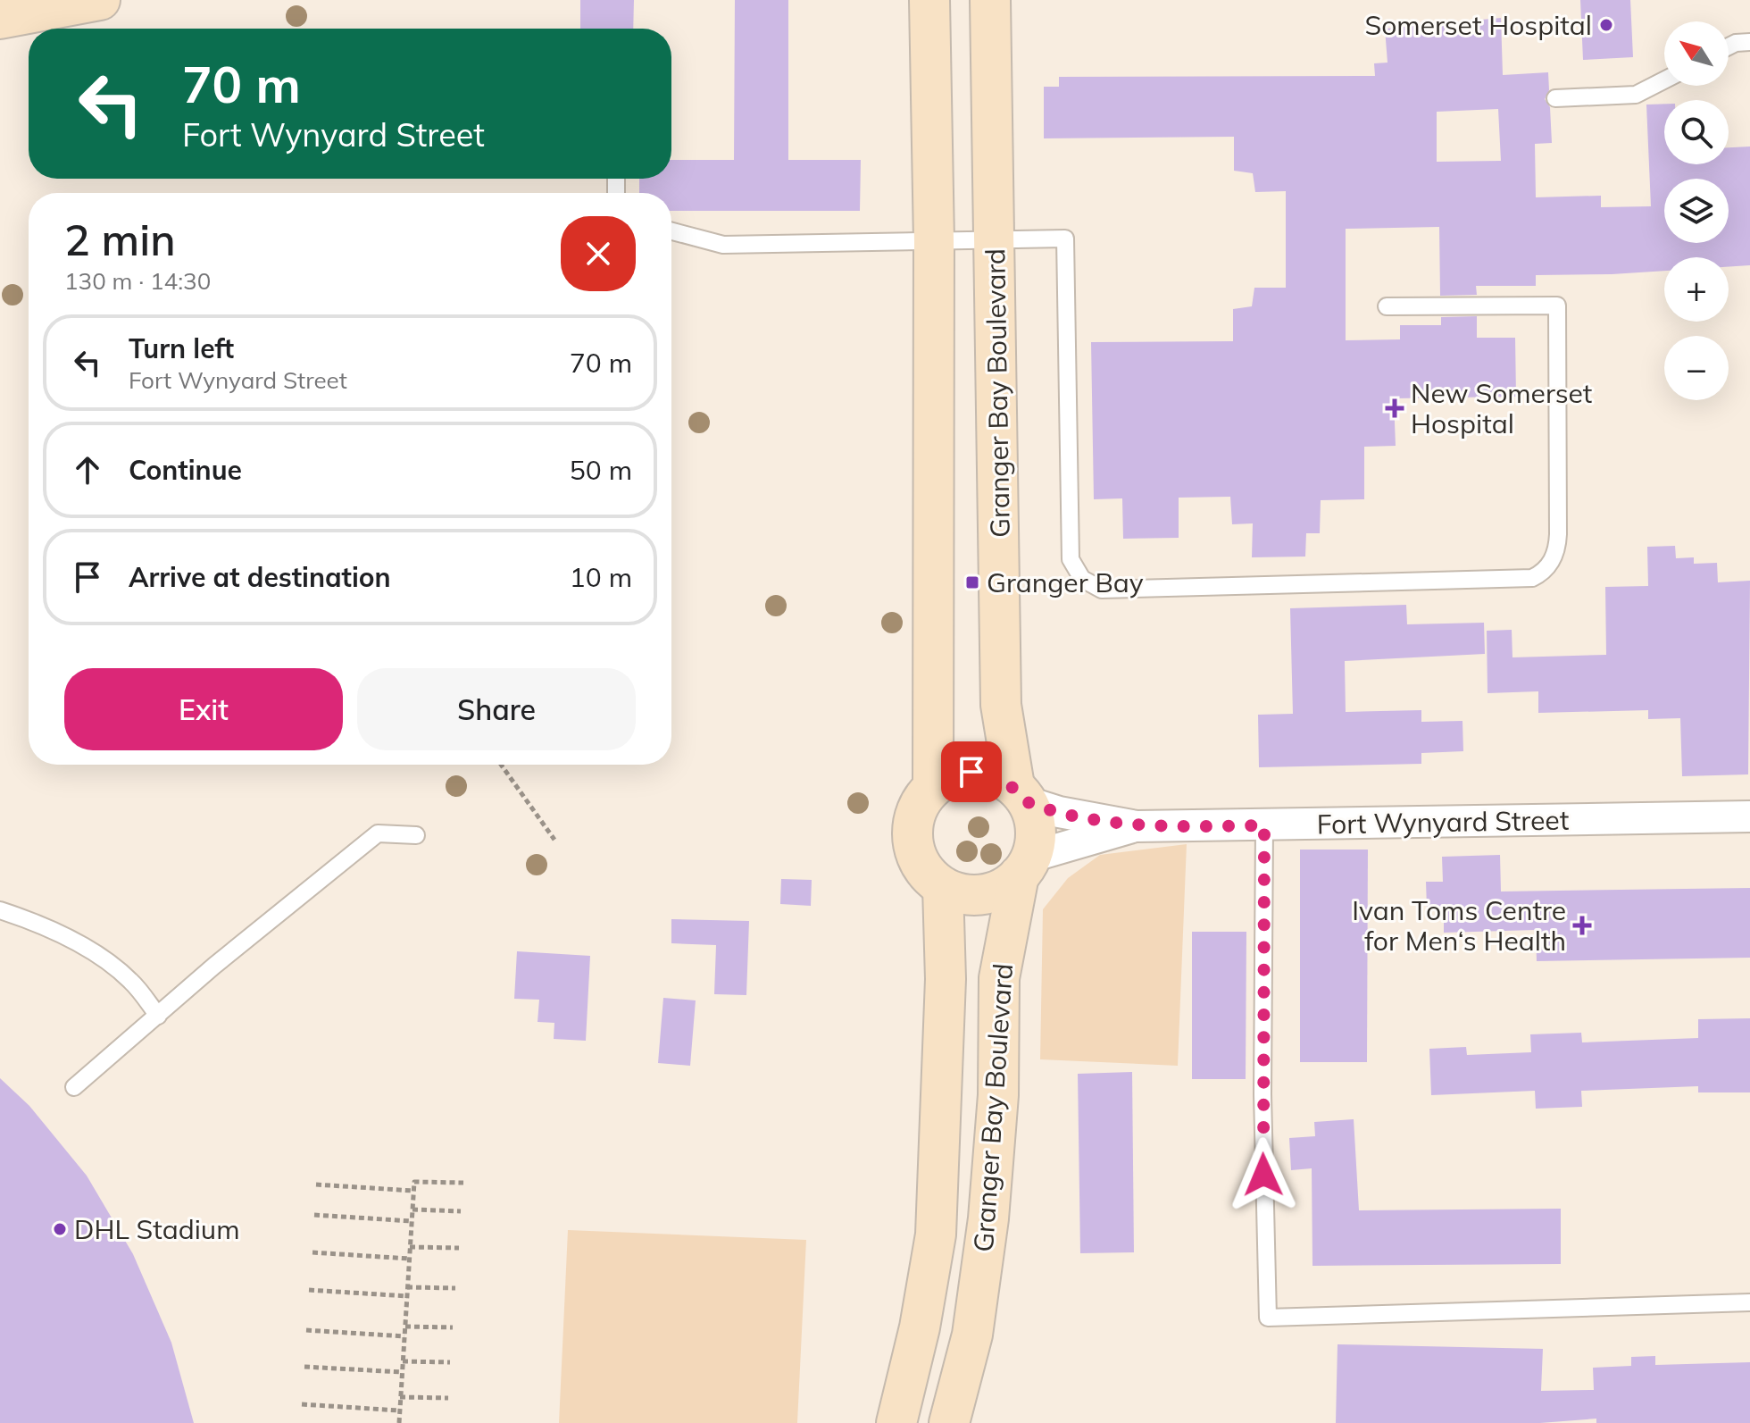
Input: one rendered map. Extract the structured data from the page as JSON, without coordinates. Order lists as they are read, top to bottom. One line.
{"streets":{"street":["Granger Bay Boulevard","Fort Wynyard Street"]},"crossings":[["Granger Bay Boulevard","Fort Wynyard Street"]],"places":{"other":["Somerset Hospital","DHL Stadium"],"health":["New Somerset Hospital","Ivan Toms Centre for Men‘s Health"],"transit":["Granger Bay"]},"north":"top left","page":{"map_buttons":["+","−"],"turn":["70 m","Fort Wynyard Street"],"heading":["2 min","130 m · 14:30"],"list":[{"name":"Turn left","note":"Fort Wynyard Street","value":"70 m"},{"name":"Continue","value":"50 m"},{"name":"Arrive at destination","value":"10 m"}],"buttons":["Exit","Share"]}}
